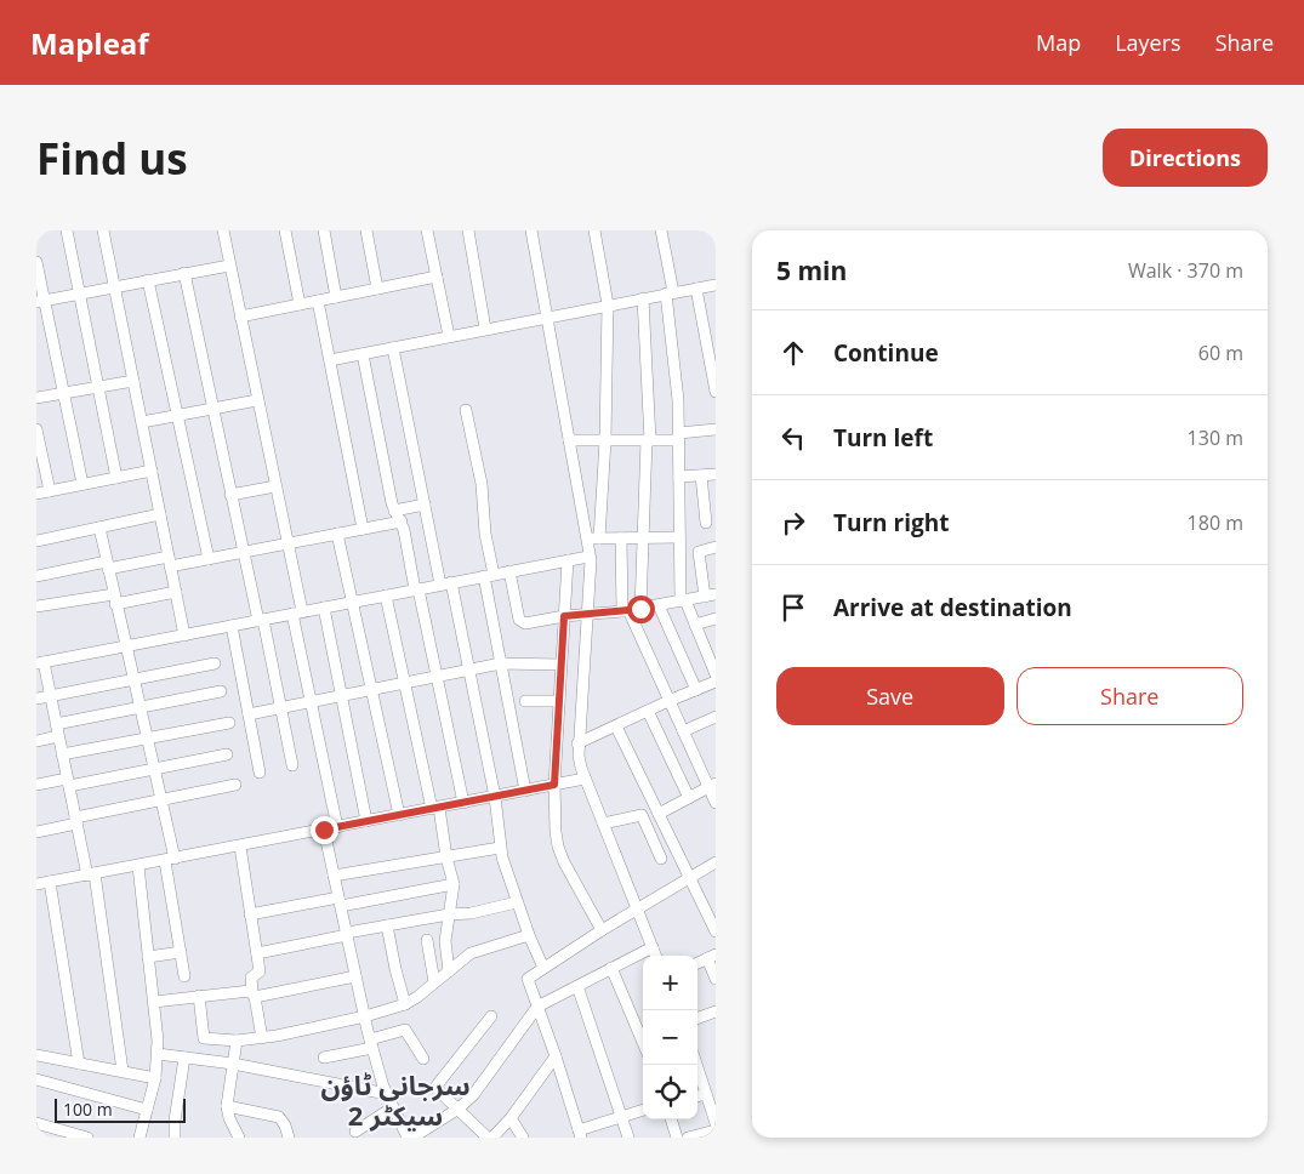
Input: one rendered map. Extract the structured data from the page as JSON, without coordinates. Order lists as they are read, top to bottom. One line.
{"districts":["سرجانی ٹاؤن سیکٹر 2"],"scale_bar":"100 m","page":{"header":"Mapleaf","nav":["Map","Layers","Share"],"buttons":["Directions",["Save","Share"]],"title":"Find us","heading":["5 min","Walk · 370 m"],"list":[["Continue","60 m"],["Turn left","130 m"],["Turn right","180 m"],"Arrive at destination"],"map_buttons":["+","−"],"scale":"100 m"}}
